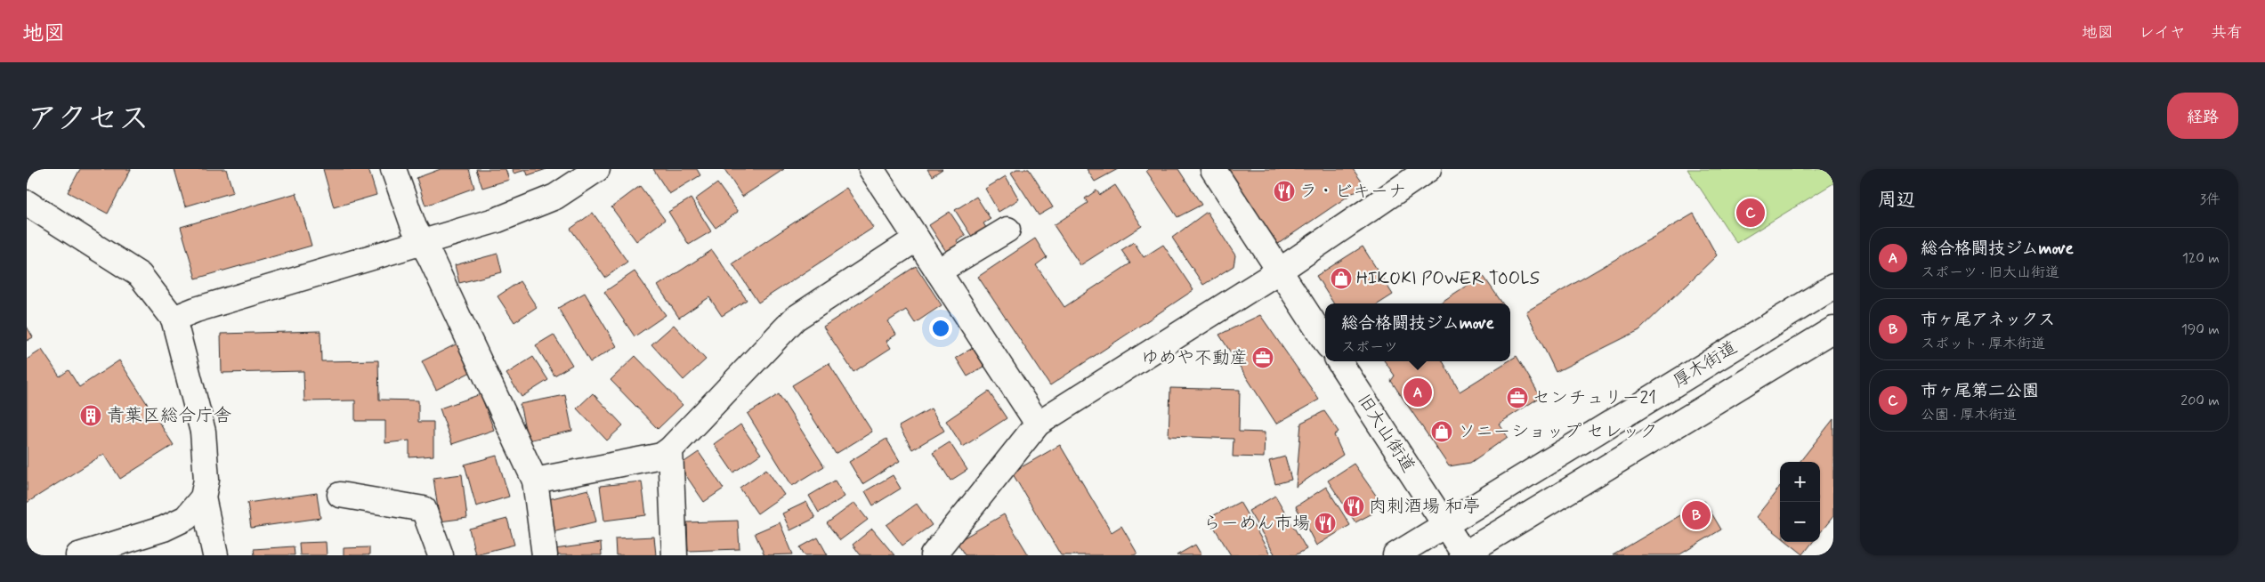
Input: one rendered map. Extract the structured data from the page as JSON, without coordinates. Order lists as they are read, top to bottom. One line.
{"streets":{"main road":["厚木街道","旧大山街道"]},"crossings":[["厚木街道","旧大山街道"]],"places":{"restaurant":["ラ・ビキーナ","肉刺酒場 和亭","らーめん市場"],"shop":["HIKOKI POWER TOOLS","ソニーショップ セレック"],"office":["ゆめや不動産","センチュリー21"],"building":["青葉区総合庁舎"]},"page":{"header":"地図","nav":["地図","レイヤ","共有"],"title":"アクセス","buttons":"経路","heading":["周辺","3件"],"pins":["C","A","B"],"list":[{"mark":"A","name":"総合格闘技ジムmove","note":"スポーツ · 旧大山街道","value":"120 m"},{"mark":"B","name":"市ヶ尾アネックス","note":"スポット · 厚木街道","value":"190 m"},{"mark":"C","name":"市ヶ尾第二公園","note":"公園 · 厚木街道","value":"200 m"}],"popup":["総合格闘技ジムmove","スポーツ"],"map_buttons":["+","−"]}}
